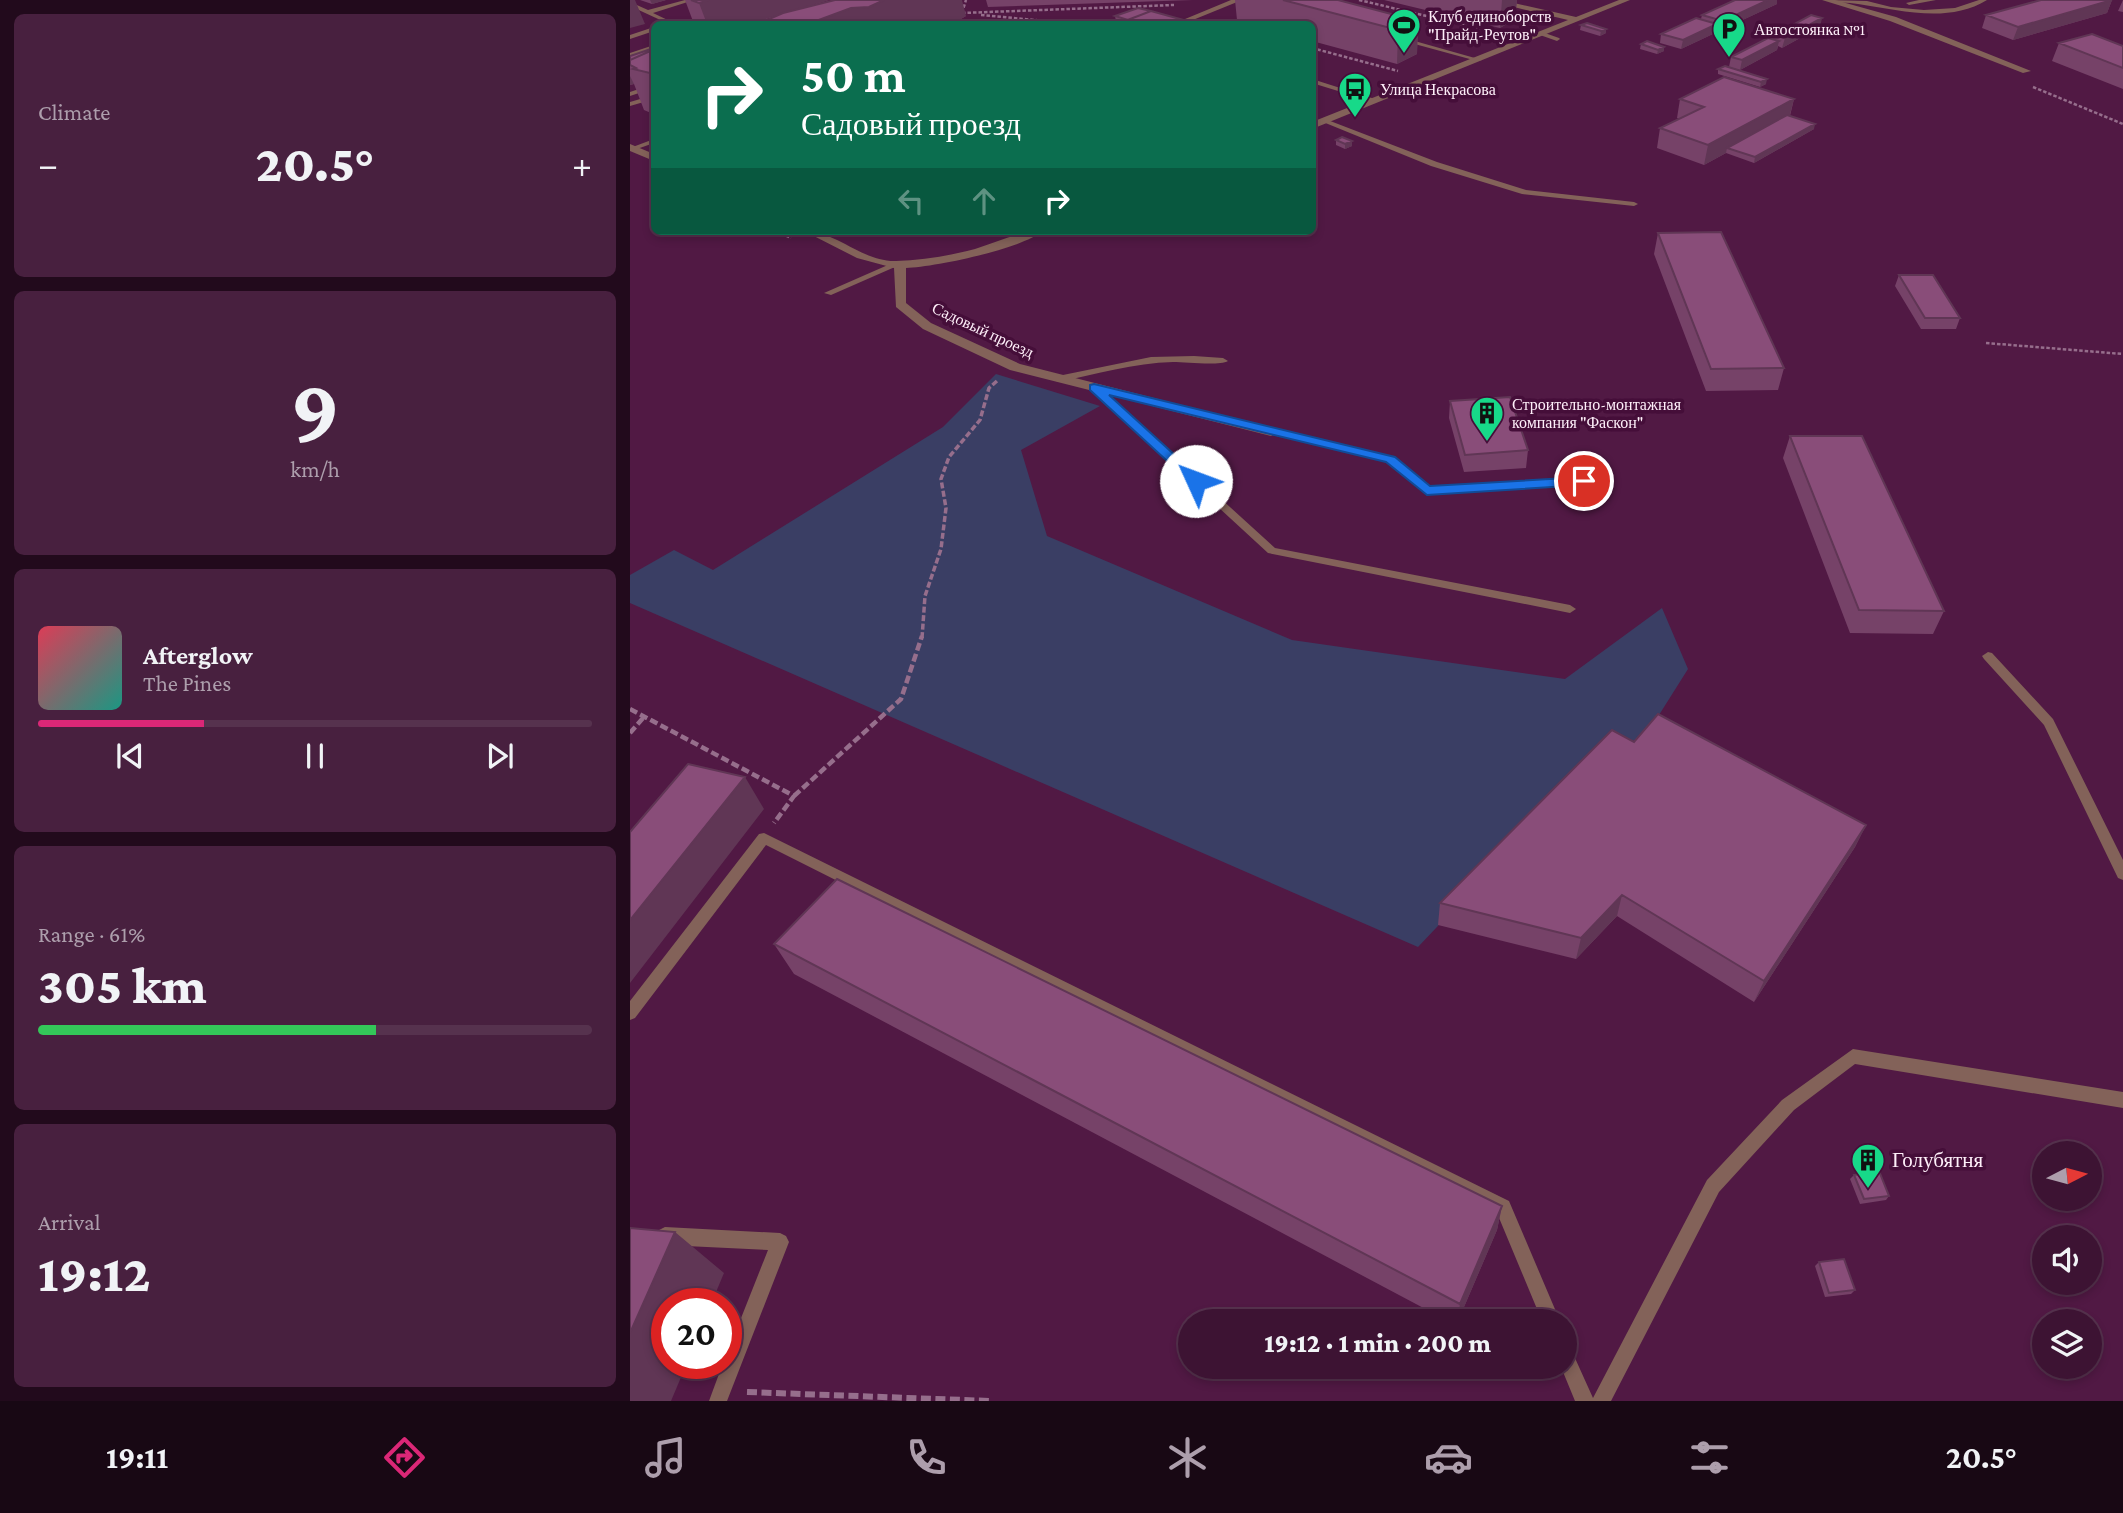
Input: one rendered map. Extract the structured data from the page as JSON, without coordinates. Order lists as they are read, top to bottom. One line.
{"streets":{"street":["Садовый проезд"]},"places":{"sports":["Клуб единоборств \"Прайд-Реутов\""],"parking":["Автостоянка №1"],"bus stop":["Улица Некрасова"],"building":["Строительно-монтажная компания \"Фаскон\"","Голубятня"]},"north":"right","page":{"tile":["Climate",["9","km/h"],["Range · 61%","305 km"],["Arrival","19:12"]],"turn":["50 m","Садовый проезд"],"heat":["−","20.5°","+"],"song":["Afterglow","The Pines"],"limit":"20","trip":"19:12 · 1 min · 200 m","tabs":["19:11","20.5°"]}}
